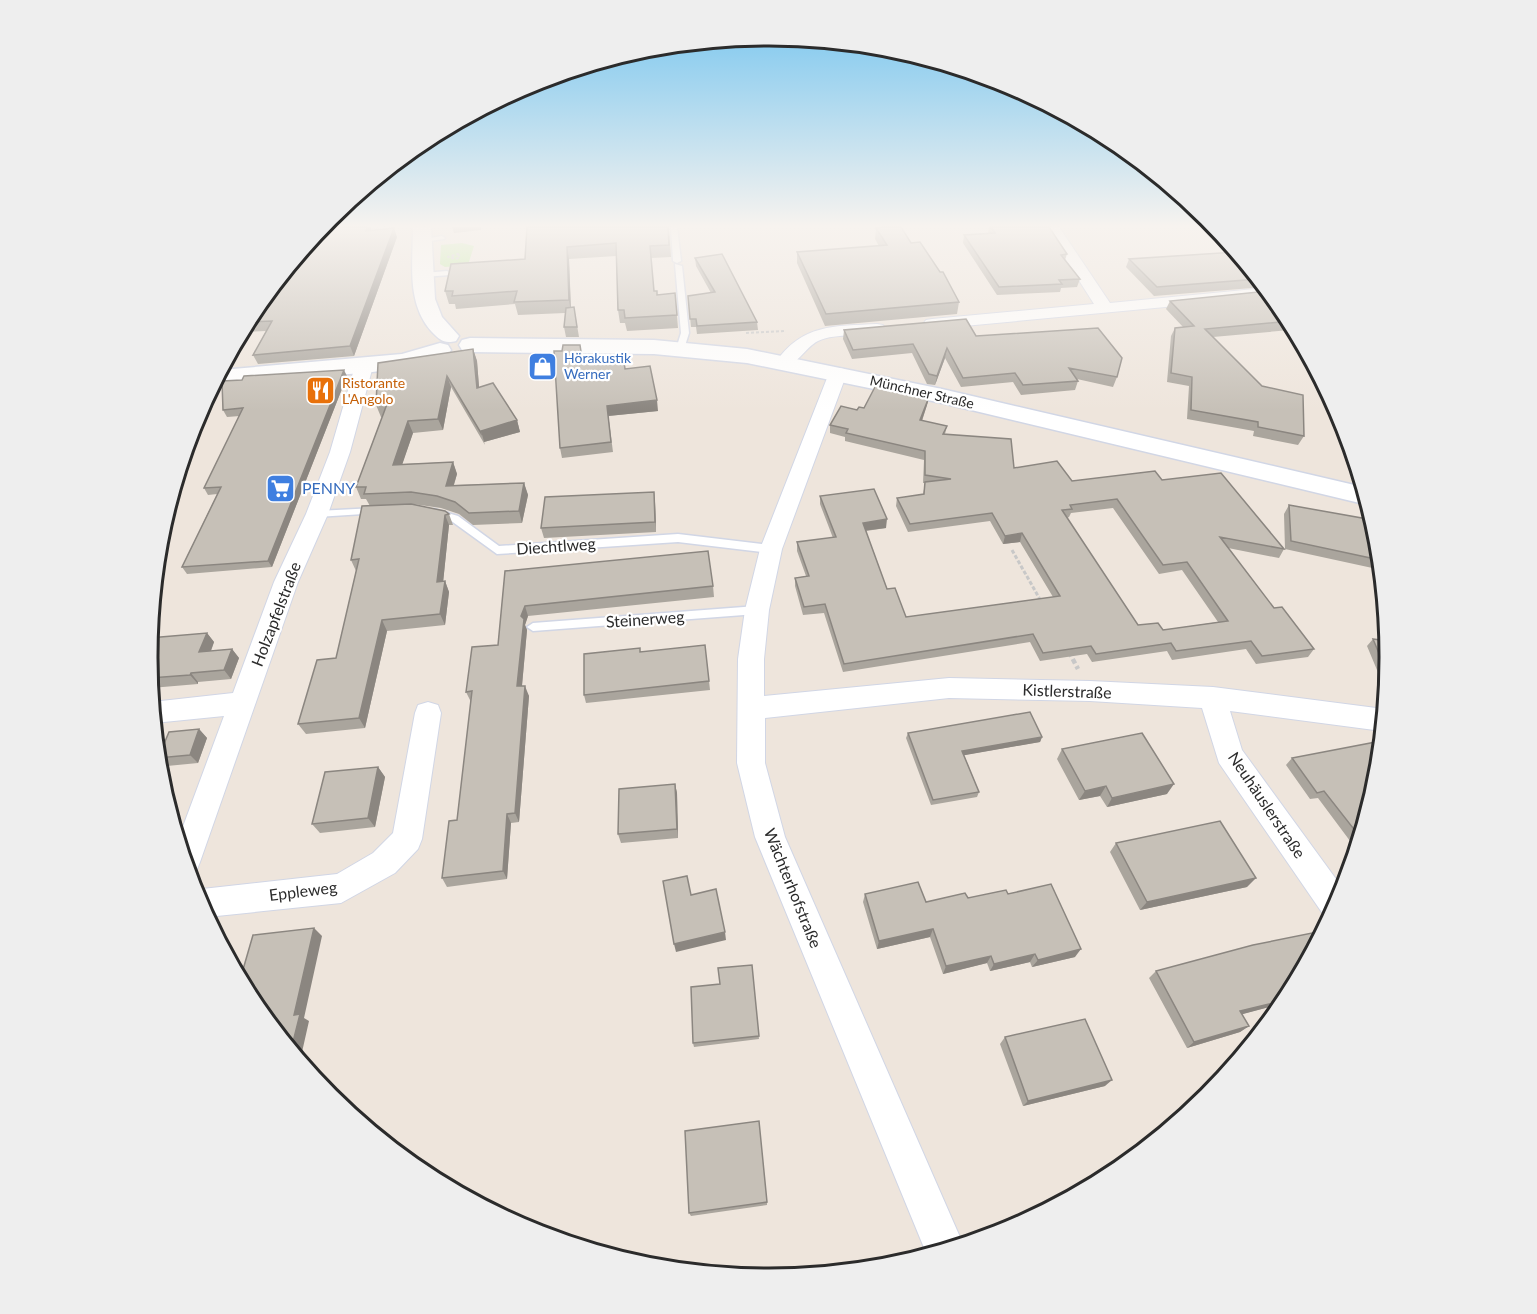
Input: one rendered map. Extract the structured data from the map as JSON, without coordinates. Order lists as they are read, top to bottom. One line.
{"streets":{"street":["Münchner Straße","Holzapfelstraße","Kistlerstraße","Neuhäuslerstraße","Wächterhofstraße","Eppleweg"],"lane":["Diechtlweg","Steinerweg"]},"crossings":[["Münchner Straße","Holzapfelstraße"],["Münchner Straße","Wächterhofstraße"],["Diechtlweg","Wächterhofstraße"],["Steinerweg","Wächterhofstraße"],["Kistlerstraße","Neuhäuslerstraße"],["Kistlerstraße","Wächterhofstraße"]],"places":{"shop":["Hörakustik Werner"],"restaurant":["Ristorante L'Angolo"],"supermarket":["PENNY"]}}
